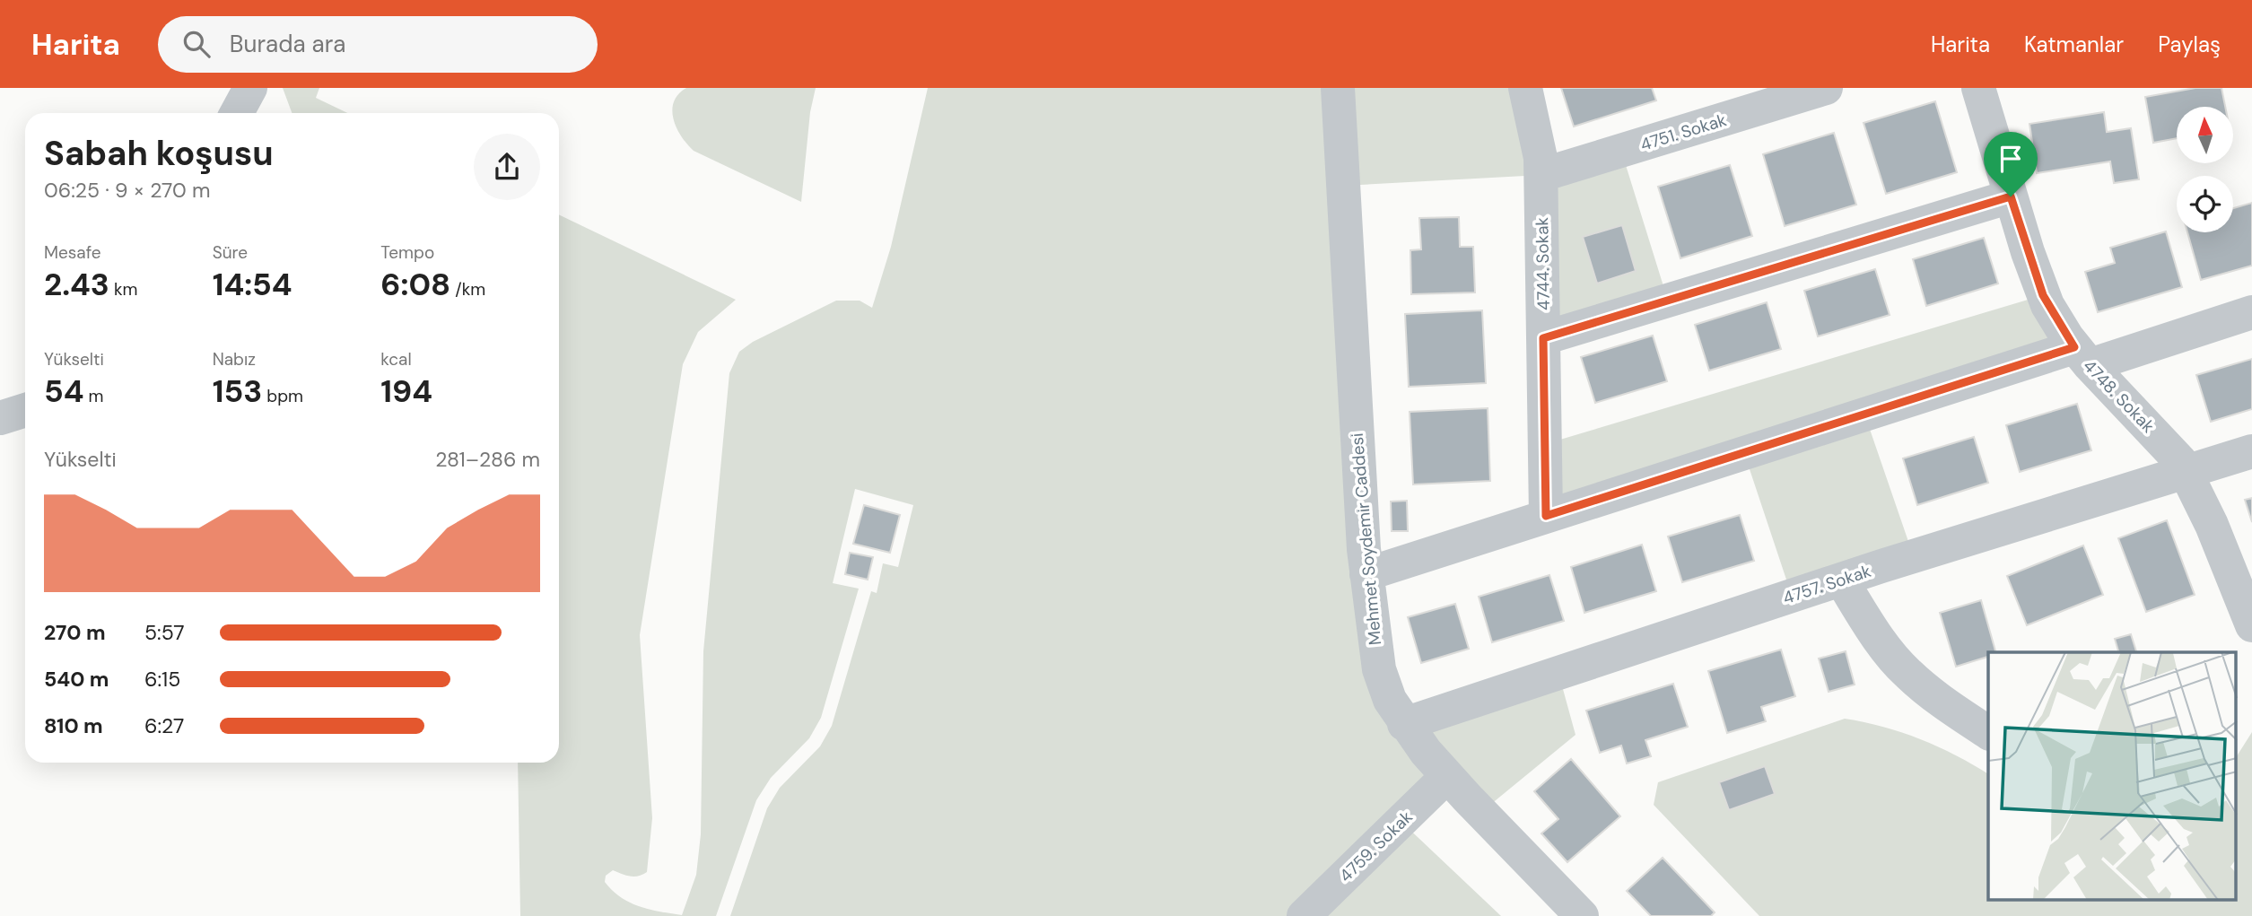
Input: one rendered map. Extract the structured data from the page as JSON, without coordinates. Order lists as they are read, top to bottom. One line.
{"streets":{"street":["4751. Sokak","4744. Sokak","4748. Sokak","Mehmet Soydemir Caddesi","4757. Sokak","4759. Sokak"]},"crossings":[["4751. Sokak","4744. Sokak"],["4748. Sokak","4757. Sokak"],["Mehmet Soydemir Caddesi","4757. Sokak"],["Mehmet Soydemir Caddesi","4759. Sokak"]],"north":"top","page":{"header":"Harita","search":"Burada ara","nav":["Harita","Katmanlar","Paylaş"],"heading":["Sabah koşusu","06:25 · 9 × 270 m"],"stats":[["Mesafe","2.43 km"],["Süre","14:54"],["Tempo","6:08 /km"],["Yükselti","54 m"],["Nabız","153 bpm"],["kcal","194"]],"chart":["Yükselti","281–286 m"],"list":[{"name":"270 m","note":"5:57"},{"name":"540 m","note":"6:15"},{"name":"810 m","note":"6:27"}]}}
